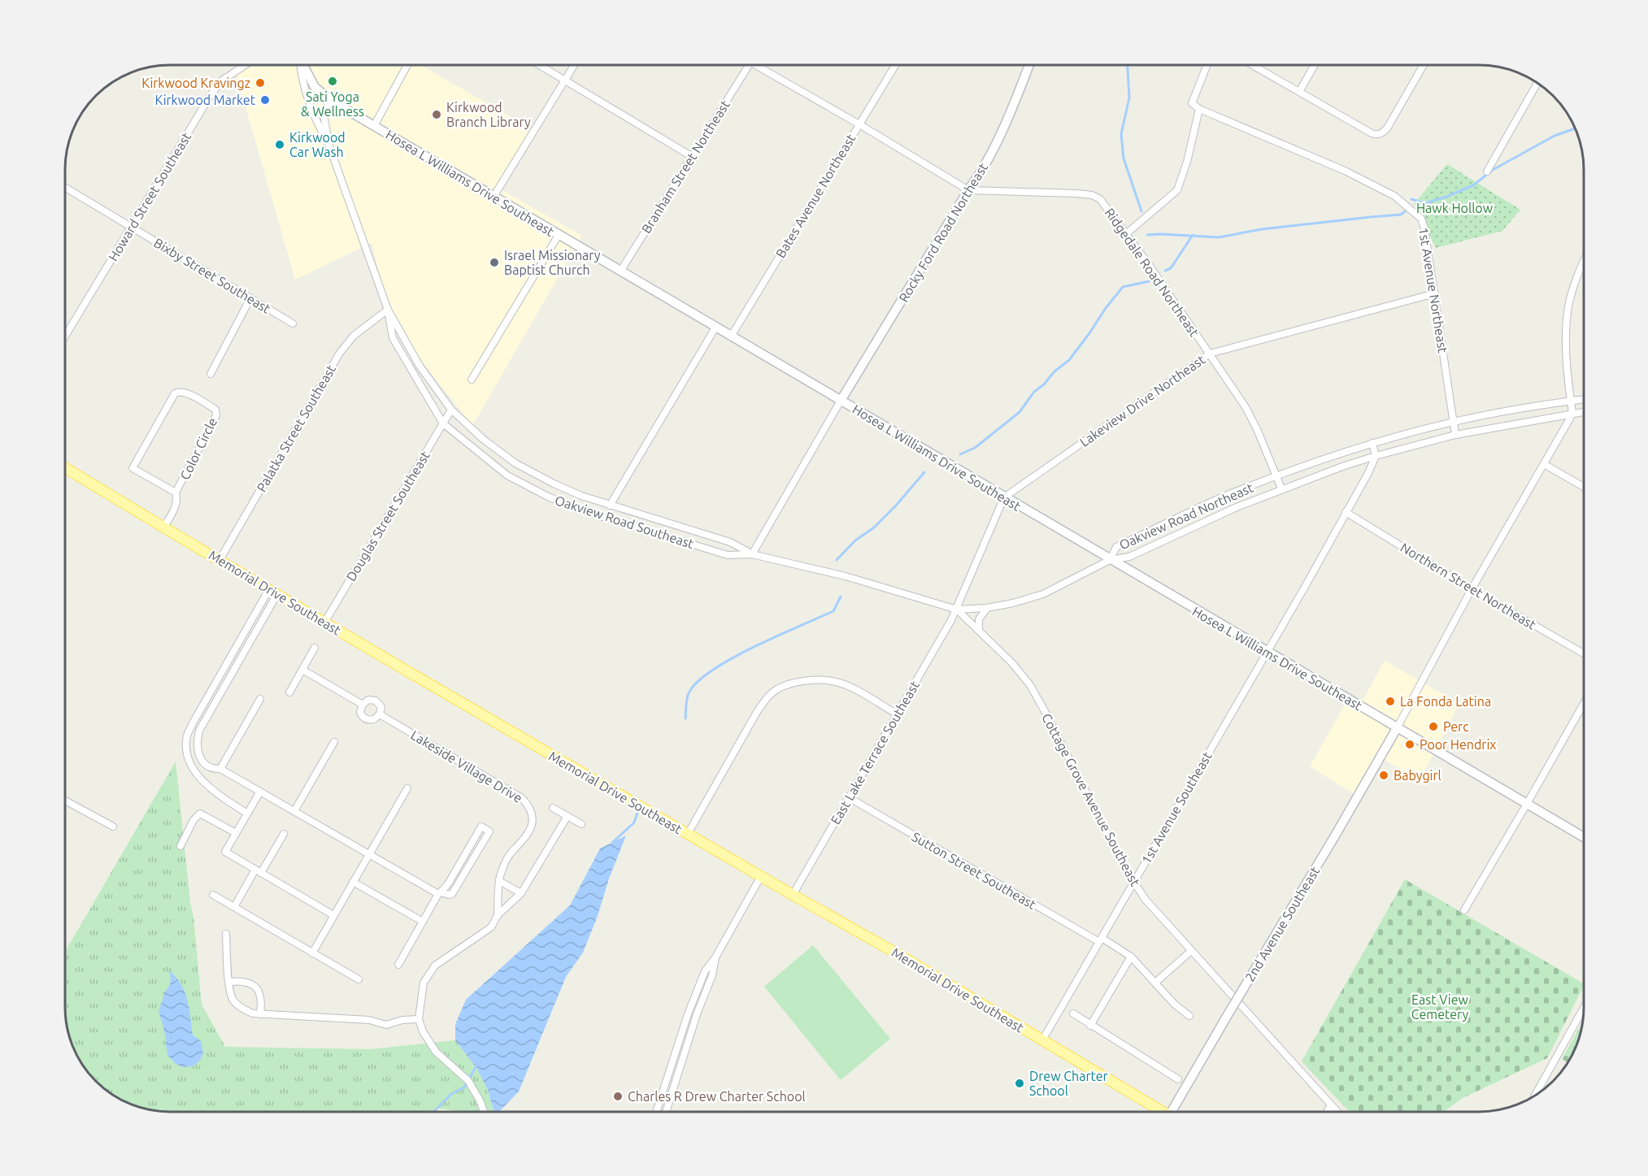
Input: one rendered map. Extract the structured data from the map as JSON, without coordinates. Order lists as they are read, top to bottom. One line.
{"streets":{"main road":["Memorial Drive Southeast"],"street":["Branham Street Northeast","Hosea L Williams Drive Southeast","Bates Avenue Northeast","Howard Street Southeast","Rocky Ford Road Northeast","Ridgedale Road Northeast","Bixby Street Southeast","1st Avenue Northeast","Lakeview Drive Northeast","Palatka Street Southeast","Color Circle","Douglas Street Southeast","Oakview Road Northeast","Oakview Road Southeast","Northern Street Northeast","East Lake Terrace Southeast","Lakeside Village Drive","Cottage Grove Avenue Southeast","1st Avenue Southeast","Sutton Street Southeast","2nd Avenue Southeast"]},"crossings":[["Branham Street Northeast","Hosea L Williams Drive Southeast"],["Hosea L Williams Drive Southeast","Bates Avenue Northeast"],["Hosea L Williams Drive Southeast","Rocky Ford Road Northeast"],["Hosea L Williams Drive Southeast","Lakeview Drive Northeast"],["Hosea L Williams Drive Southeast","Oakview Road Northeast"],["Hosea L Williams Drive Southeast","Oakview Road Southeast"],["Hosea L Williams Drive Southeast","East Lake Terrace Southeast"],["Hosea L Williams Drive Southeast","1st Avenue Southeast"],["Hosea L Williams Drive Southeast","2nd Avenue Southeast"],["Bates Avenue Northeast","Ridgedale Road Northeast"],["Howard Street Southeast","Bixby Street Southeast"],["Rocky Ford Road Northeast","Ridgedale Road Northeast"],["Ridgedale Road Northeast","Lakeview Drive Northeast"],["Ridgedale Road Northeast","Oakview Road Northeast"],["1st Avenue Northeast","Lakeview Drive Northeast"],["1st Avenue Northeast","Oakview Road Northeast"],["Lakeview Drive Northeast","East Lake Terrace Southeast"],["Palatka Street Southeast","Oakview Road Southeast"],["Palatka Street Southeast","Memorial Drive Southeast"],["Color Circle","Memorial Drive Southeast"],["Douglas Street Southeast","Oakview Road Southeast"],["Douglas Street Southeast","Memorial Drive Southeast"],["Oakview Road Northeast","Oakview Road Southeast"],["Oakview Road Southeast","East Lake Terrace Southeast"],["Oakview Road Southeast","Cottage Grove Avenue Southeast"],["Memorial Drive Southeast","East Lake Terrace Southeast"],["Memorial Drive Southeast","1st Avenue Southeast"],["East Lake Terrace Southeast","Cottage Grove Avenue Southeast"],["East Lake Terrace Southeast","Sutton Street Southeast"],["Cottage Grove Avenue Southeast","1st Avenue Southeast"],["1st Avenue Southeast","Sutton Street Southeast"]],"parks":["Hawk Hollow","East View Cemetery"],"places":["Sati Yoga & Wellness","Kirkwood Kravingz","Kirkwood Market","Kirkwood Branch Library","Kirkwood Car Wash","Israel Missionary Baptist Church","La Fonda Latina","Perc","Poor Hendrix","Babygirl","Drew Charter School","Charles R Drew Charter School"]}
